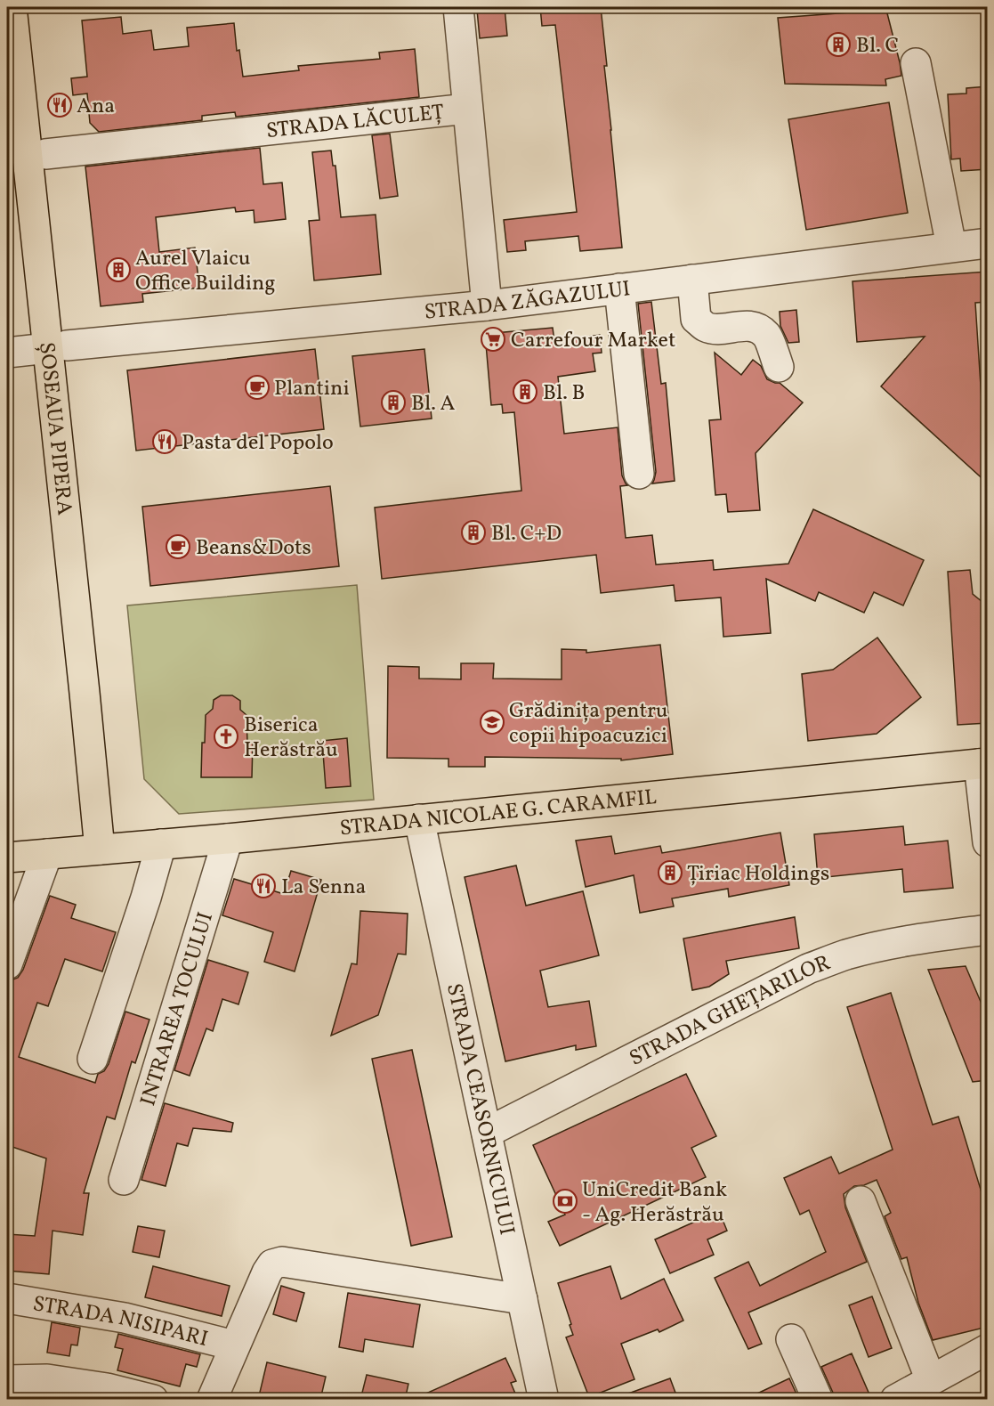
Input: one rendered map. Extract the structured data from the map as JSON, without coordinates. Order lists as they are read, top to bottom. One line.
{"streets":{"main road":["ȘOSEAUA PIPERA","STRADA NICOLAE G. CARAMFIL"],"street":["STRADA LĂCULEȚ","STRADA ZĂGAZULUI","INTRAREA TOCULUI","STRADA GHEȚARILOR","STRADA CEASORNICULUI","STRADA NISIPARI"]},"crossings":[["STRADA LĂCULEȚ","STRADA ZĂGAZULUI"],["STRADA LĂCULEȚ","ȘOSEAUA PIPERA"],["STRADA ZĂGAZULUI","ȘOSEAUA PIPERA"],["ȘOSEAUA PIPERA","STRADA NICOLAE G. CARAMFIL"],["STRADA NICOLAE G. CARAMFIL","INTRAREA TOCULUI"],["STRADA NICOLAE G. CARAMFIL","STRADA CEASORNICULUI"],["STRADA GHEȚARILOR","STRADA CEASORNICULUI"]],"places":{"building":["Bl. C","Aurel Vlaicu Office Building","Bl. B","Bl. A","Bl. C+D","Țiriac Holdings"],"restaurant":["Ana","Pasta del Popolo","La Senna"],"supermarket":["Carrefour Market"],"cafe":["Plantini","Beans&Dots"],"school or university":["Grădinița pentru copii hipoacuzici"],"church":["Biserica Herăstrău"],"bank":["UniCredit Bank - Ag. Herăstrău"]}}
